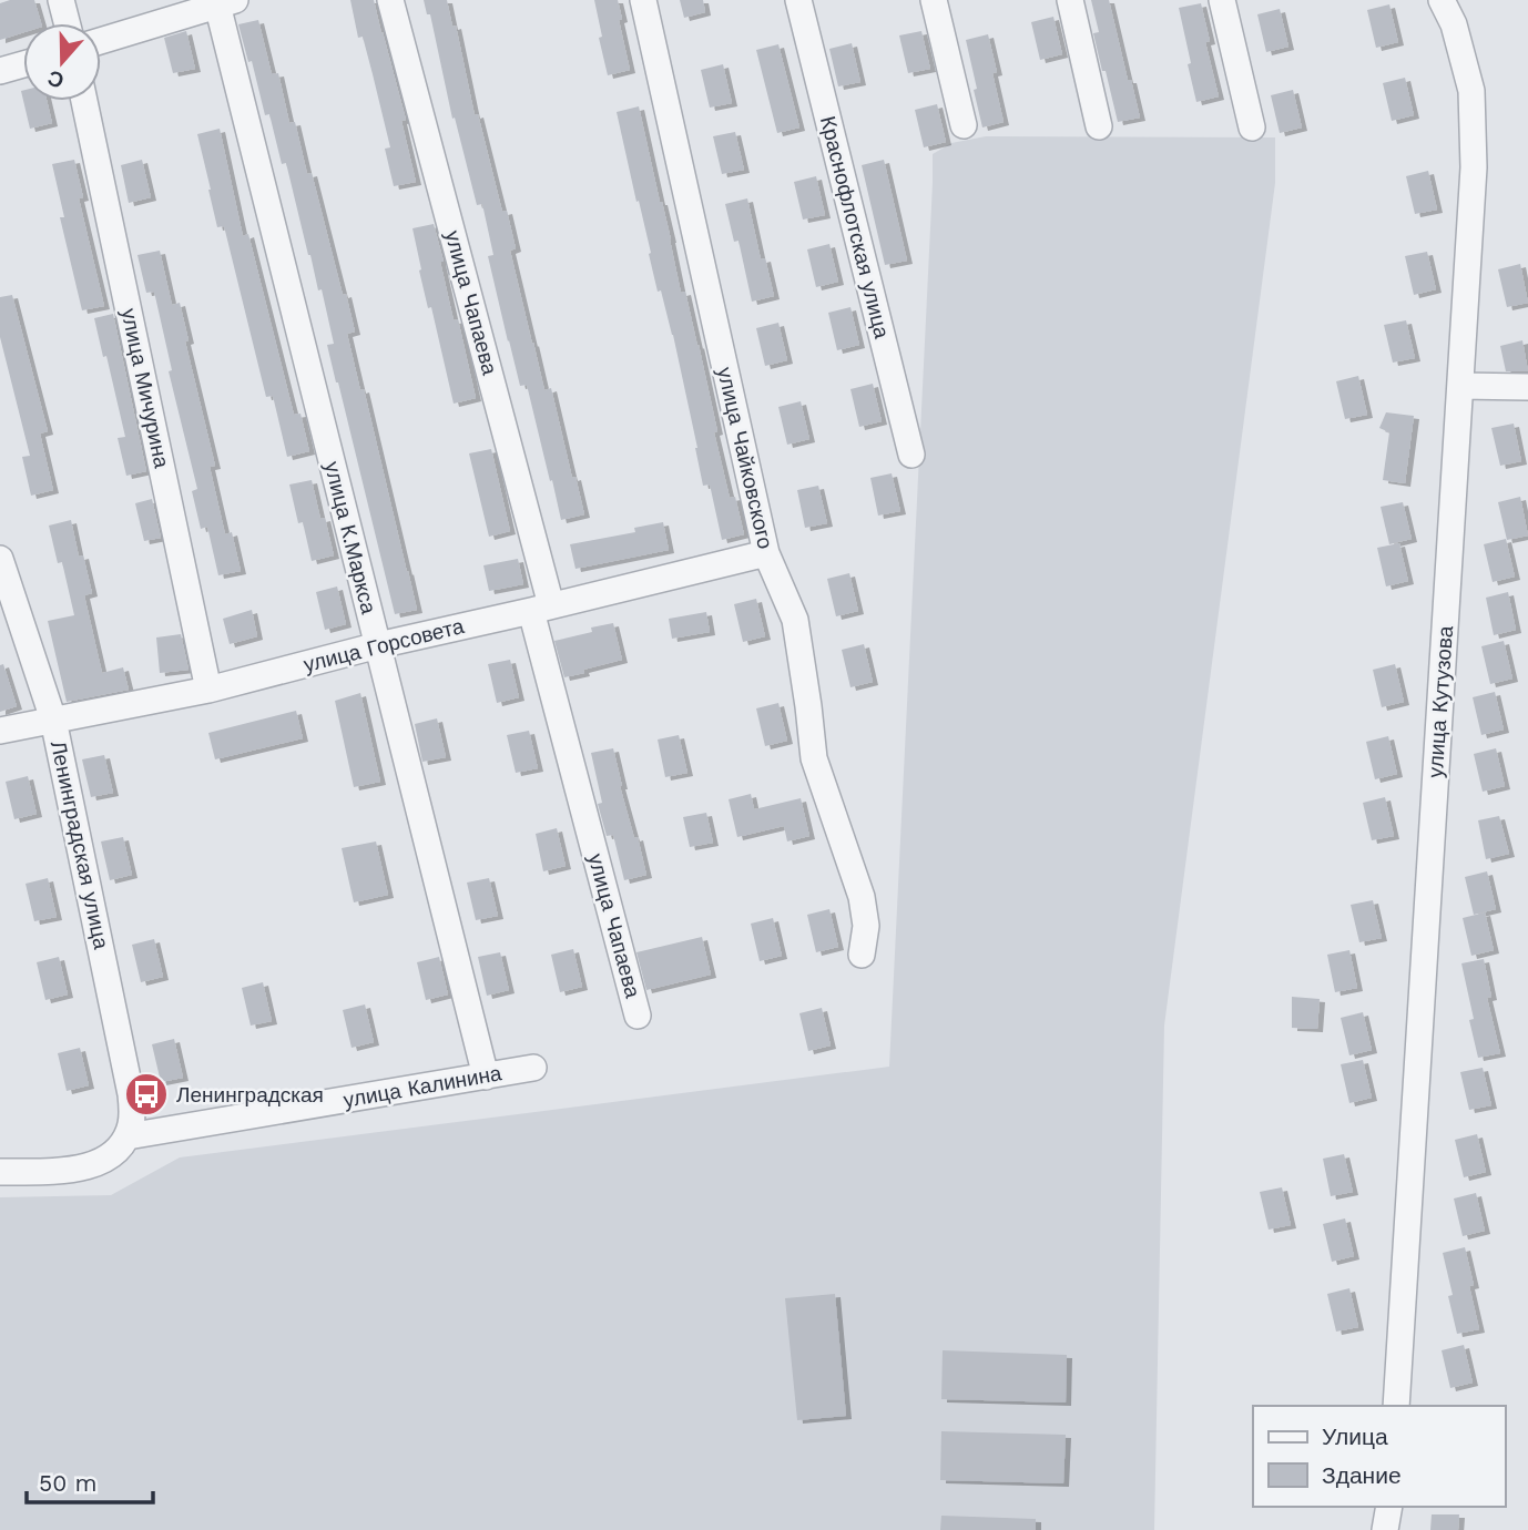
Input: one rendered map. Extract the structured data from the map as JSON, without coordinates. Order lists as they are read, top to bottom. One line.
{"streets":{"street":["Краснофлотская улица","улица Чапаева","улица Мичурина","улица Чайковского","улица К.Маркса","улица Горсовета","улица Кутузова","Ленинградская улица","улица Калинина"]},"crossings":[["улица Чапаева","улица Горсовета"],["улица Мичурина","улица Горсовета"],["улица Чайковского","улица Горсовета"],["улица К.Маркса","улица Горсовета"],["улица К.Маркса","улица Калинина"],["улица Горсовета","Ленинградская улица"],["Ленинградская улица","улица Калинина"]],"places":{"bus stop":["Ленинградская"]},"legend":["Улица","Здание"],"scale_bar":"50 m","north":"bottom"}
